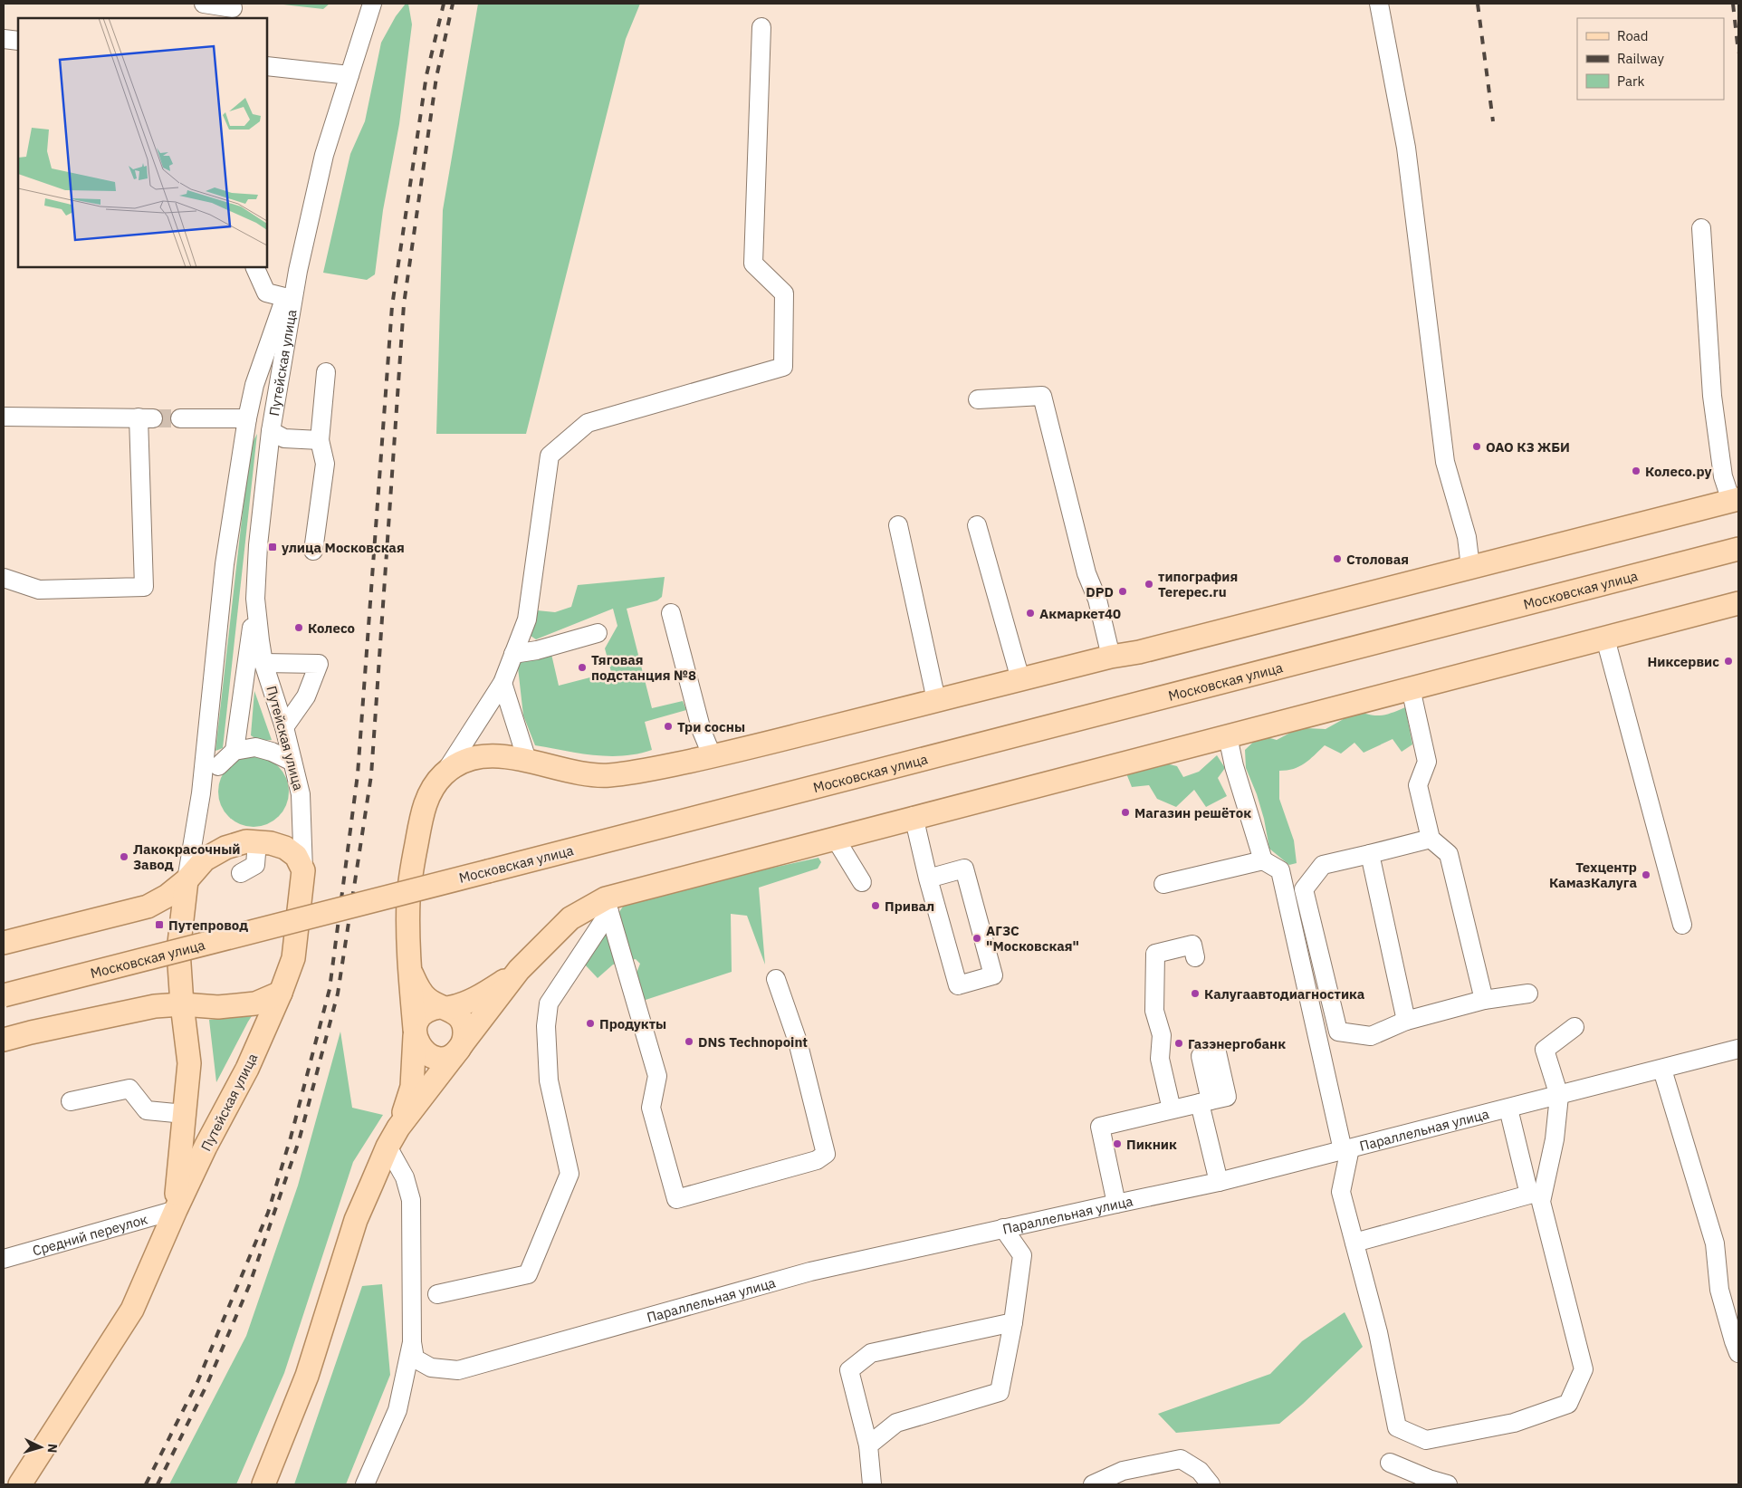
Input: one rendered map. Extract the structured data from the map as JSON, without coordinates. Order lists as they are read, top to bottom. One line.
{"streets":{"main road":["Путейская улица","Московская улица"],"street":["Параллельная улица","Средний переулок"]},"crossings":[["Путейская улица","Средний переулок"]],"places":{"other":["ОАО КЗ ЖБИ","Колесо.ру","Столовая","типография Terepec.ru","DPD","Акмаркет40","Колесо","Никсервис","Тяговая подстанция №8","Три сосны","Магазин решёток","Лакокрасочный Завод","Техцентр КамазКалуга","Привал","АГЗС \"Московская\"","Калугаавтодиагностика","Продукты","DNS Technopoint","Газэнергобанк","Пикник"],"transit":["улица Московская","Путепровод"]},"legend":["Road","Railway","Park"],"north":"right"}
